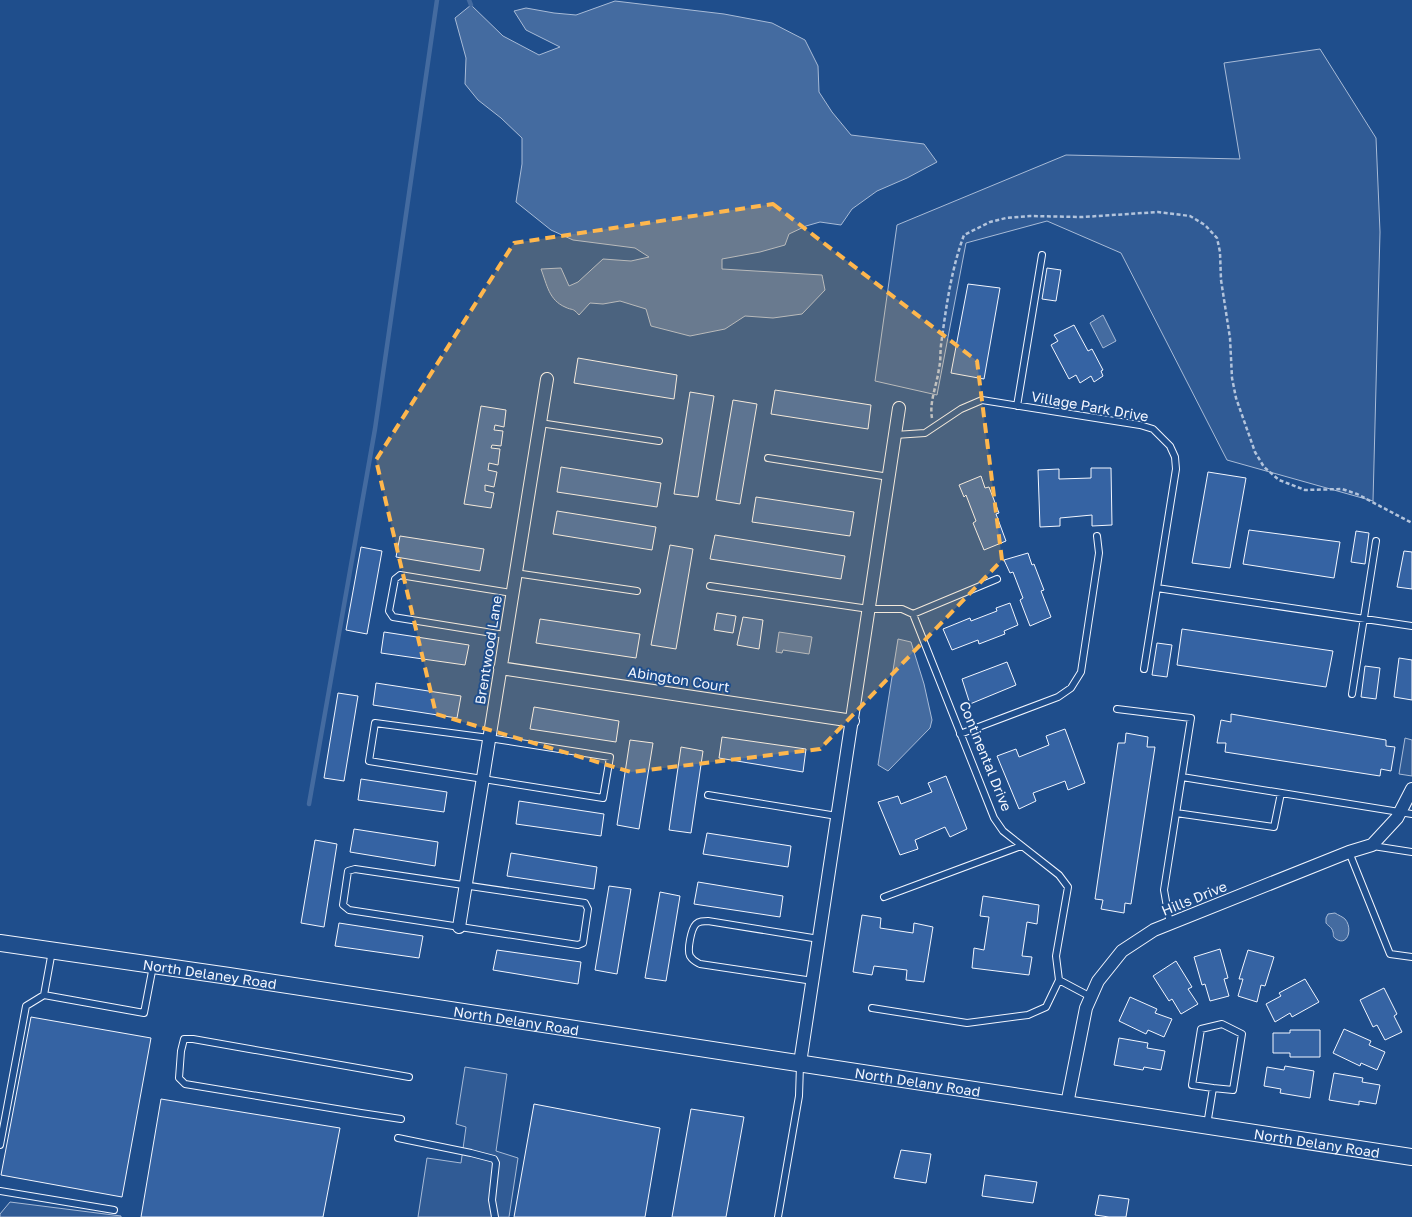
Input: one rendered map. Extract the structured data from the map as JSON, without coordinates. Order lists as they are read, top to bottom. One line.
{"streets":{"street":["Brentwood Lane","Abington Court","Hills Drive","North Delaney Road","North Delany Road"],"lane":["Village Park Drive","Continental Drive"]},"crossings":[["Brentwood Lane","Abington Court"],["Hills Drive","North Delany Road"],["North Delaney Road","North Delany Road"]]}
